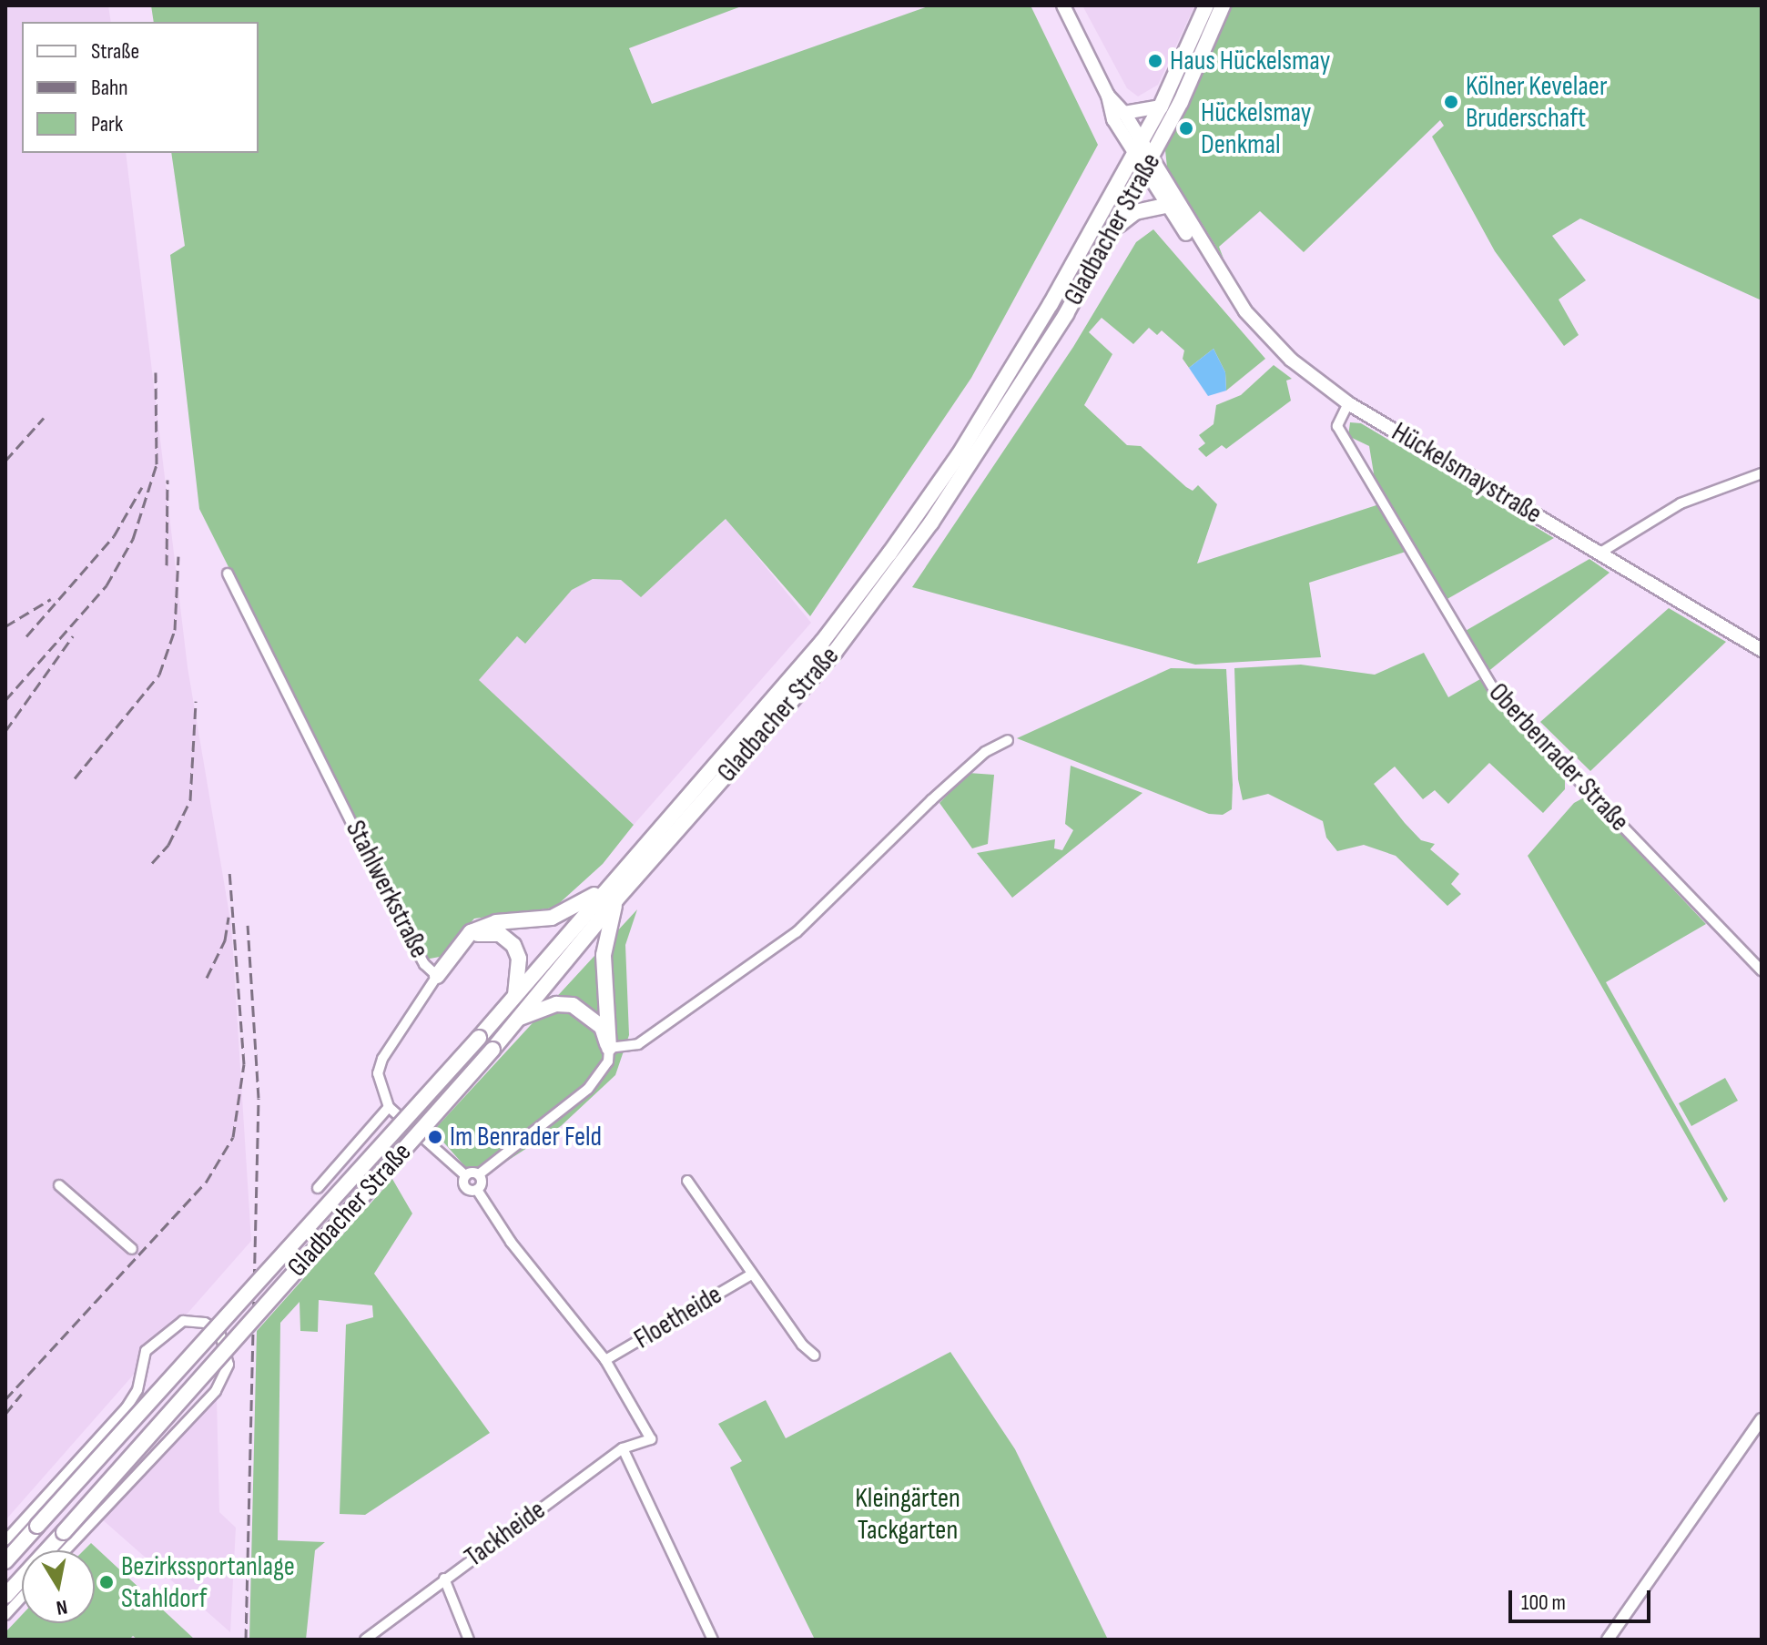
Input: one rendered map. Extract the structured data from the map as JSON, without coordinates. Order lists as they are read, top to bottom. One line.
{"streets":{"main road":["Gladbacher Straße","Hückelsmaystraße"],"street":["Oberbenrader Straße","Stahlwerkstraße","Floetheide","Tackheide"]},"crossings":[["Gladbacher Straße","Hückelsmaystraße"],["Hückelsmaystraße","Oberbenrader Straße"],["Floetheide","Tackheide"]],"parks":["Kleingärten Tackgarten"],"places":["Haus Hückelsmay","Kölner Kevelaer Bruderschaft","Hückelsmay Denkmal","Im Benrader Feld","Bezirkssportanlage Stahldorf"],"legend":["Straße","Bahn","Park"],"scale_bar":"100 m","north":"bottom"}
